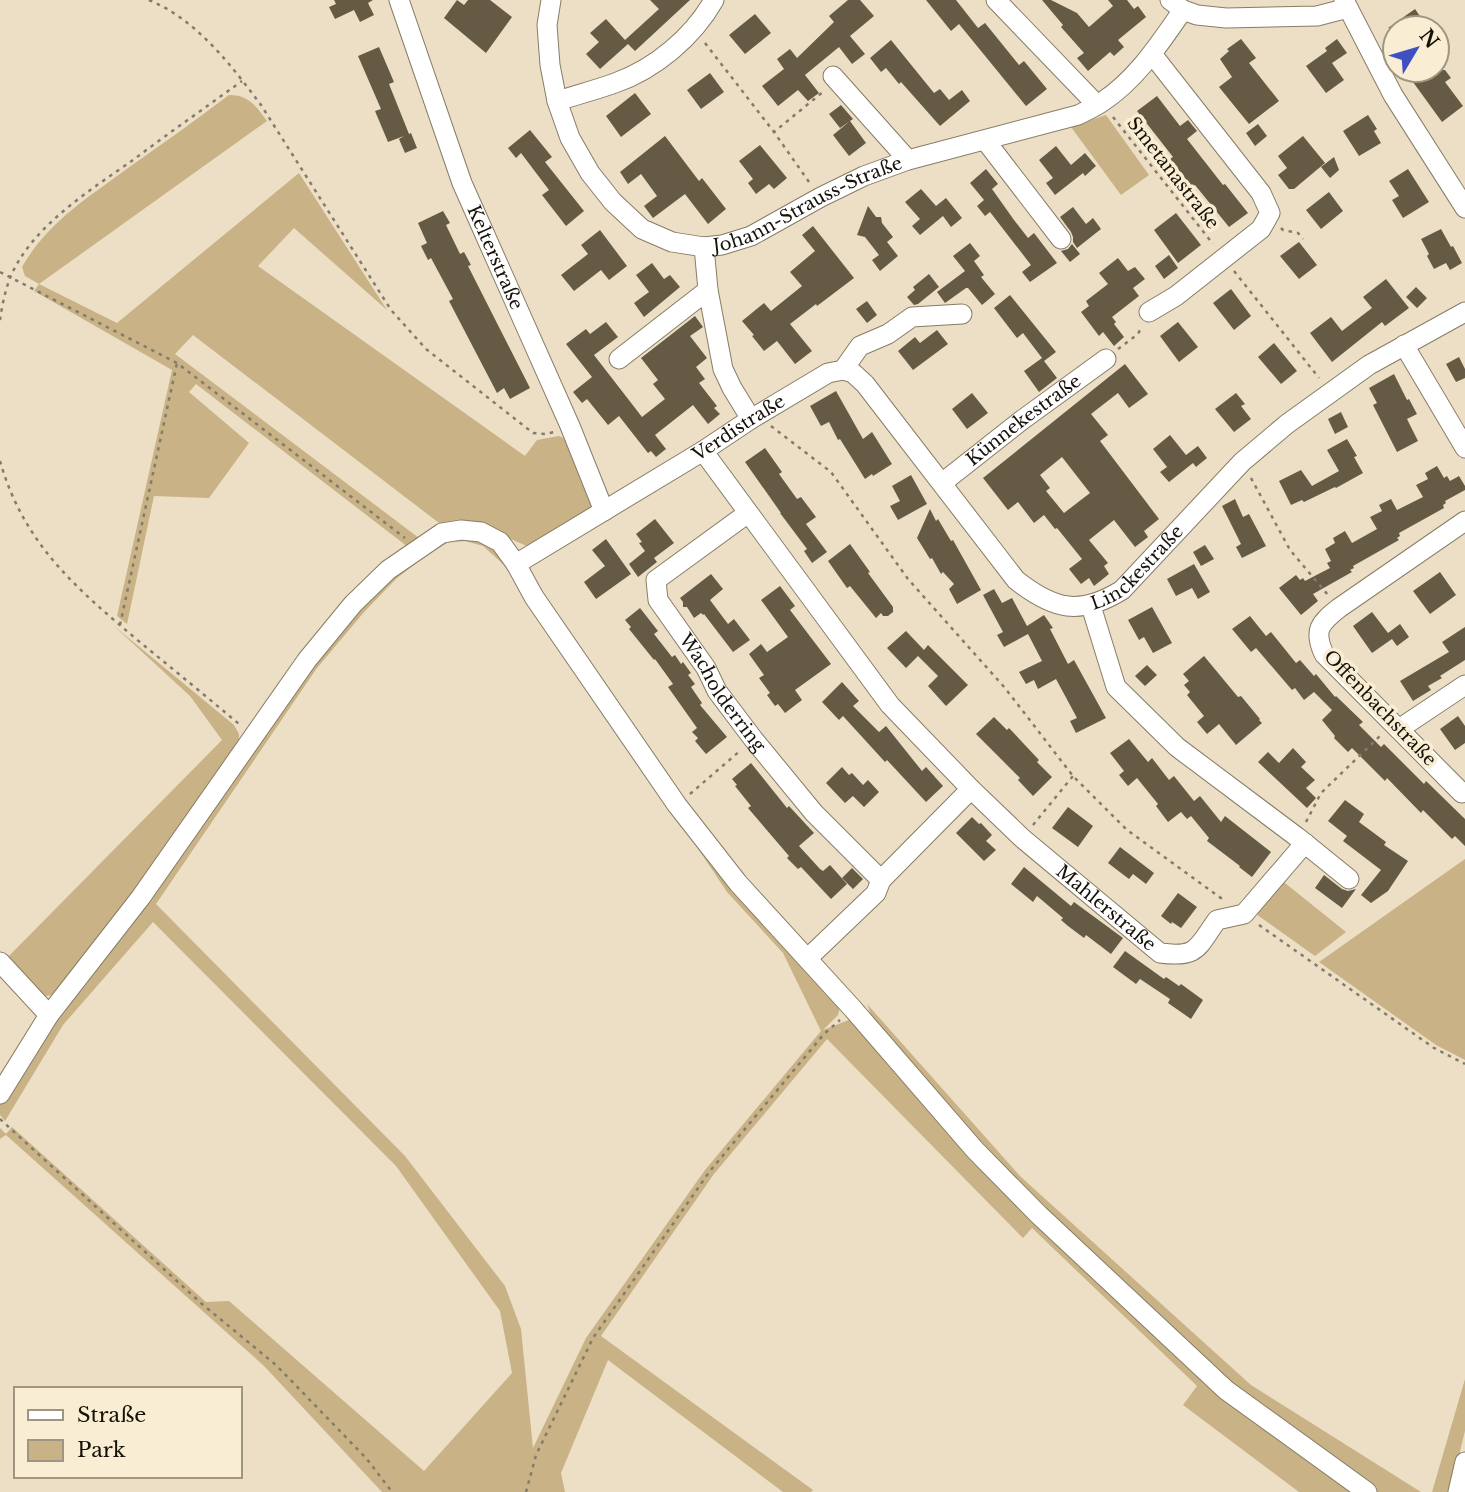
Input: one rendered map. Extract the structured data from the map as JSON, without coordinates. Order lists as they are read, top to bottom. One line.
{"streets":{"street":["Johann-Strauss-Straße","Kelterstraße","Künnekestraße","Verdistraße","Linckestraße","Wacholderring","Offenbachstraße","Mahlerstraße"],"path":["Smetanastraße"]},"crossings":[["Smetanastraße","Johann-Strauss-Straße"],["Smetanastraße","Linckestraße"],["Kelterstraße","Verdistraße"],["Künnekestraße","Linckestraße"],["Verdistraße","Linckestraße"]],"legend":["Straße","Park"],"north":"top right"}
